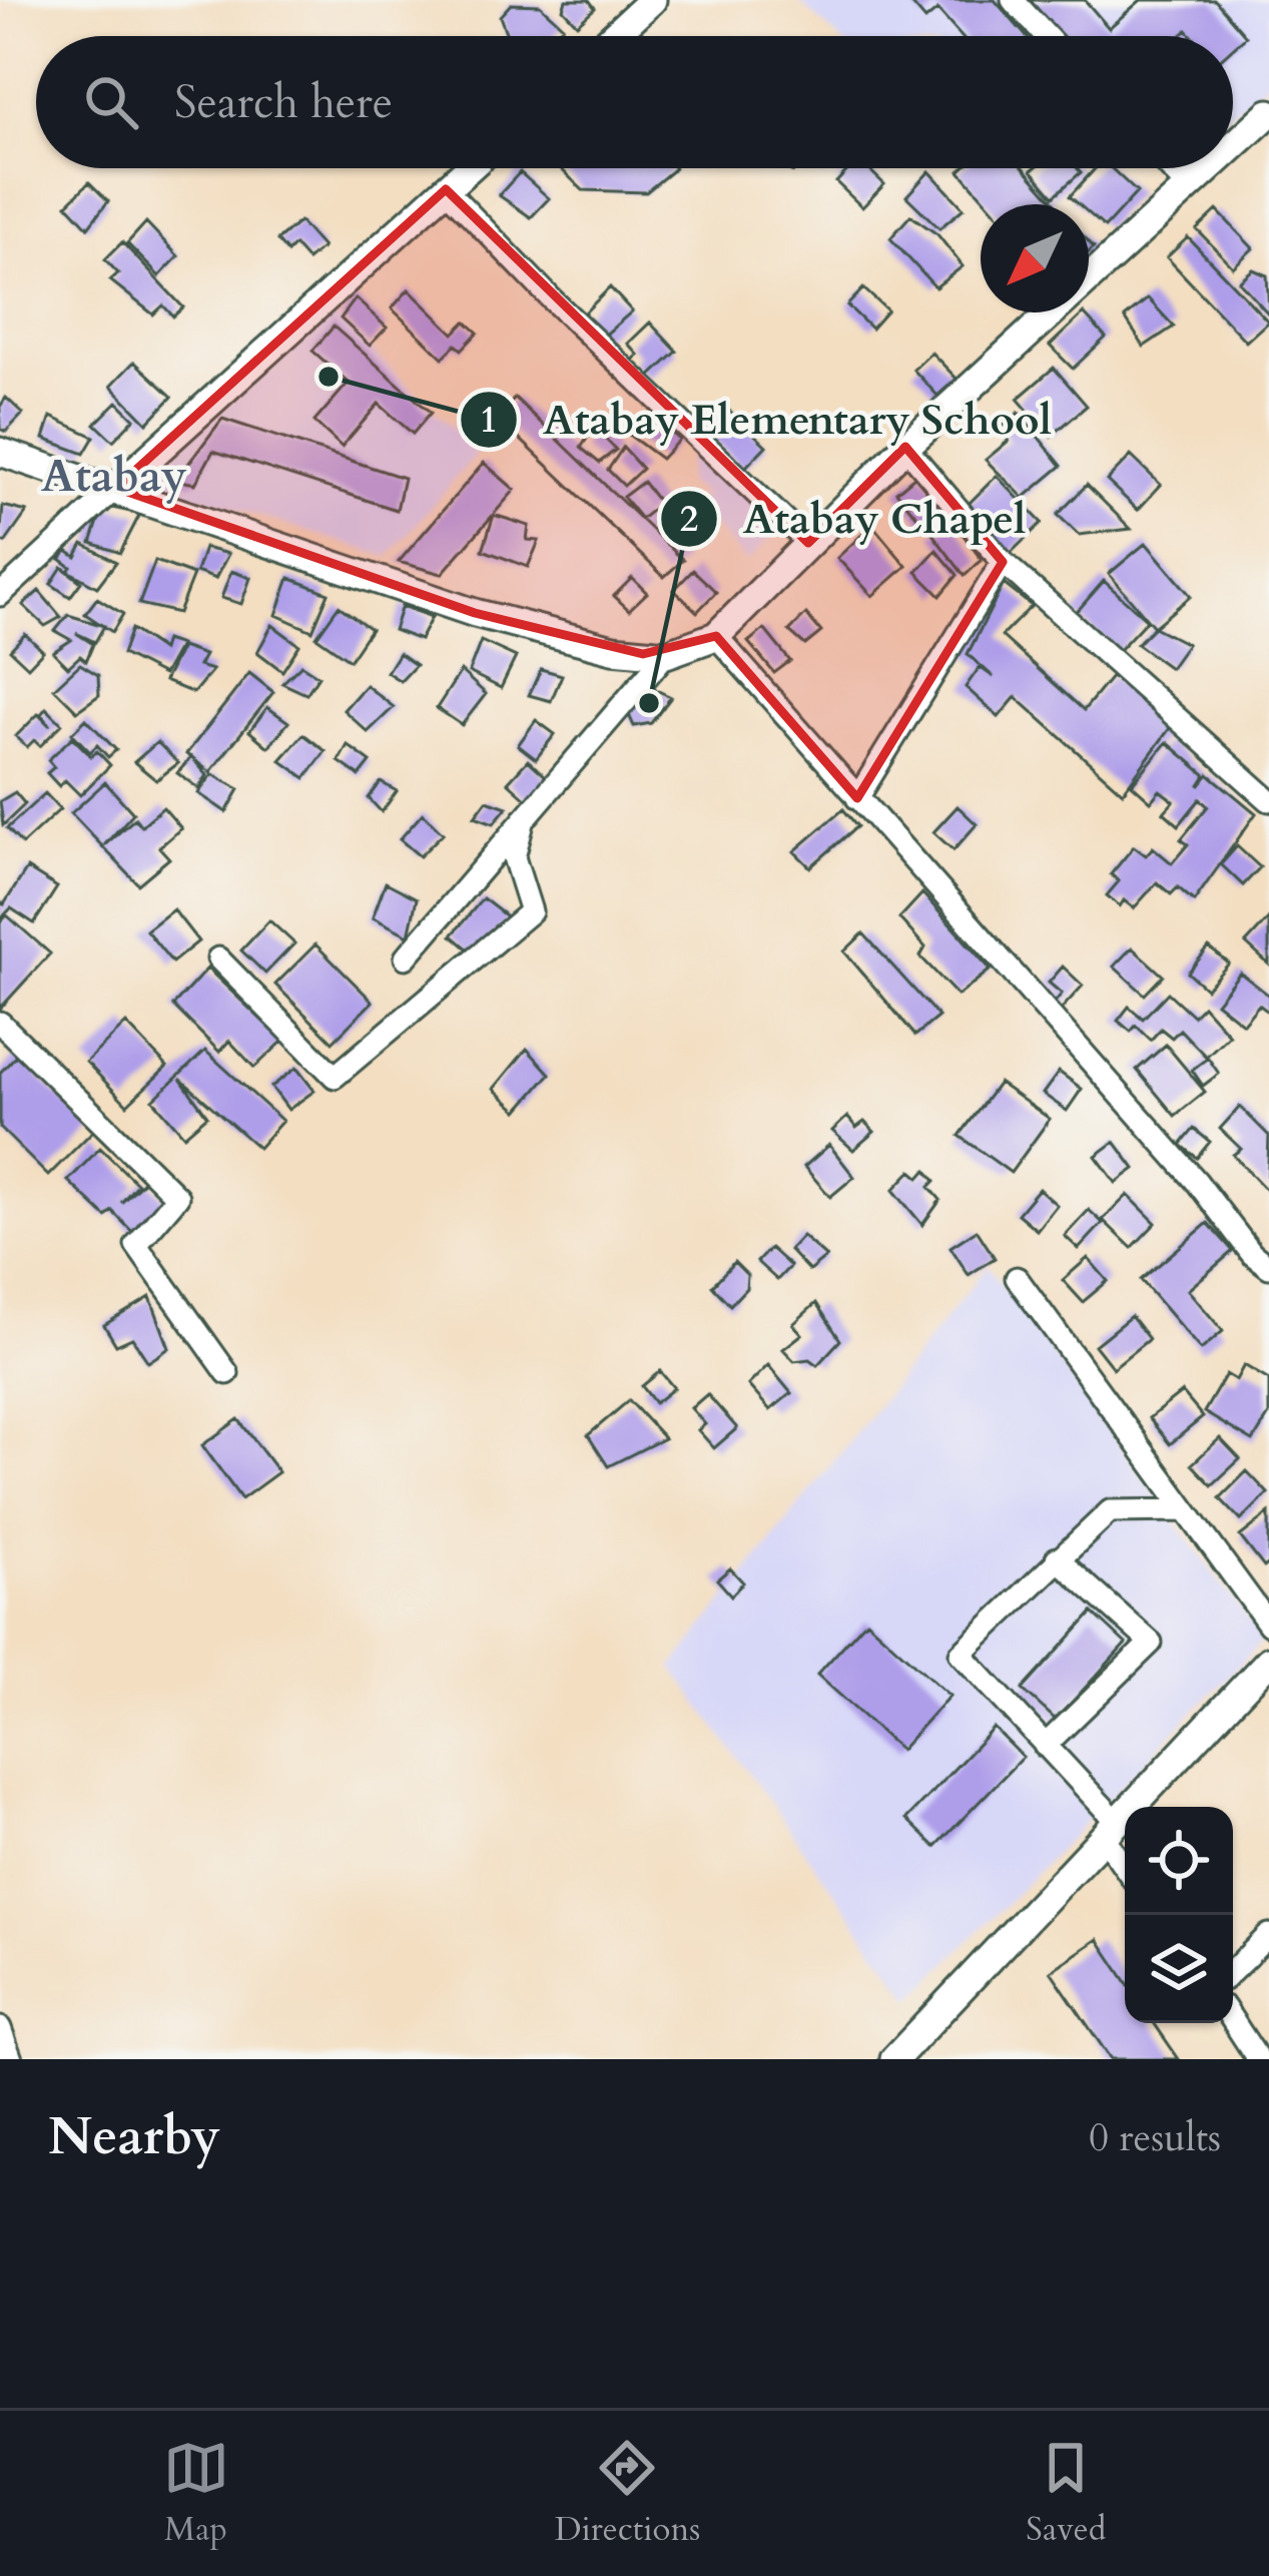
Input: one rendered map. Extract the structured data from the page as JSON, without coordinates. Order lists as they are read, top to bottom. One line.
{"districts":["Atabay"],"places":["Atabay Elementary School","Atabay Chapel"],"north":"bottom left","page":{"search":"Search here","heading":["Nearby","0 results"],"nav":["Map","Directions","Saved"]}}
